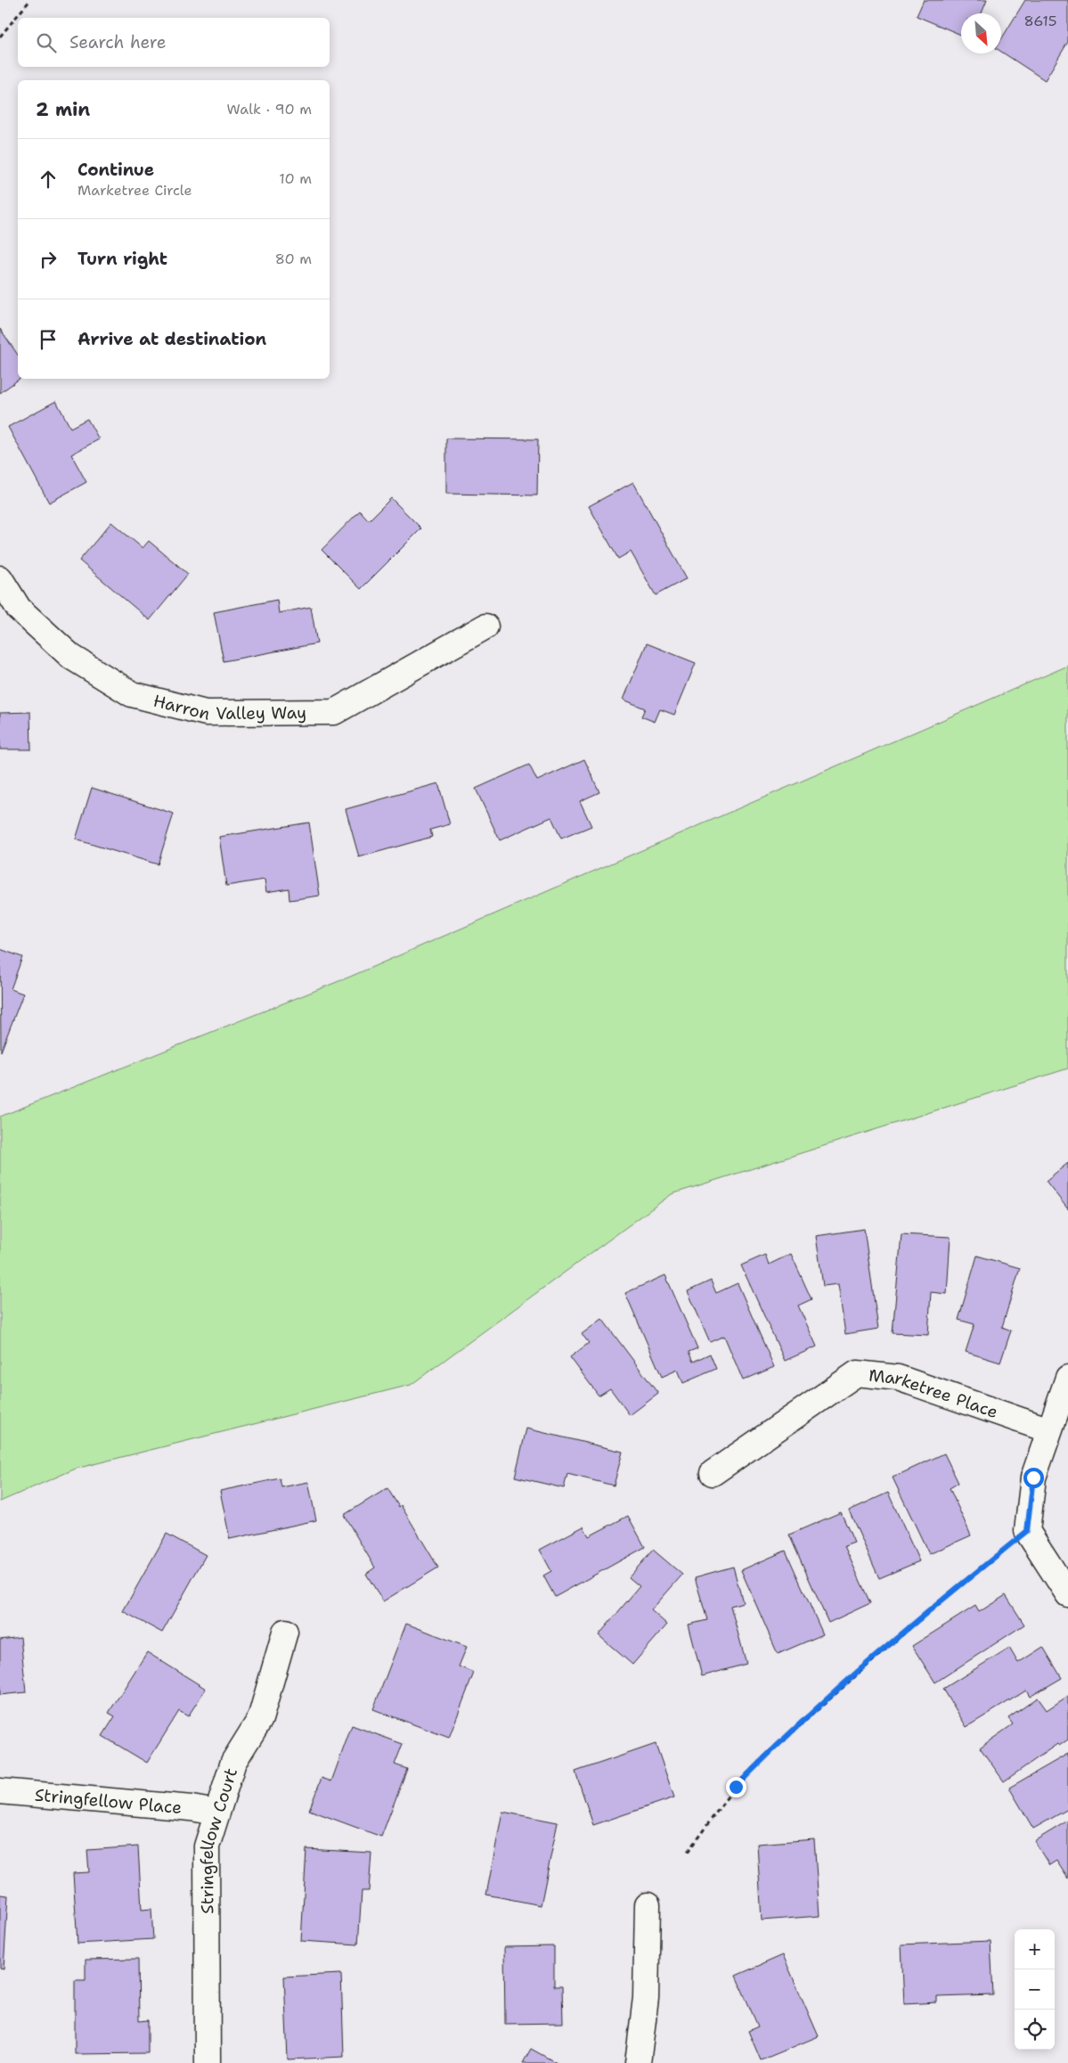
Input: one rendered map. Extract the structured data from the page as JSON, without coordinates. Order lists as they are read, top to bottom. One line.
{"streets":{"street":["Harron Valley Way","Marketree Place","Stringfellow Place","Stringfellow Court"]},"crossings":[["Stringfellow Place","Stringfellow Court"]],"house_numbers":["8615"],"north":"bottom right","page":{"search":"Search here","heading":["2 min","Walk · 90 m"],"list":[["Continue","Marketree Circle","10 m"],["Turn right","80 m"],"Arrive at destination"],"map_buttons":["+","−"]}}
